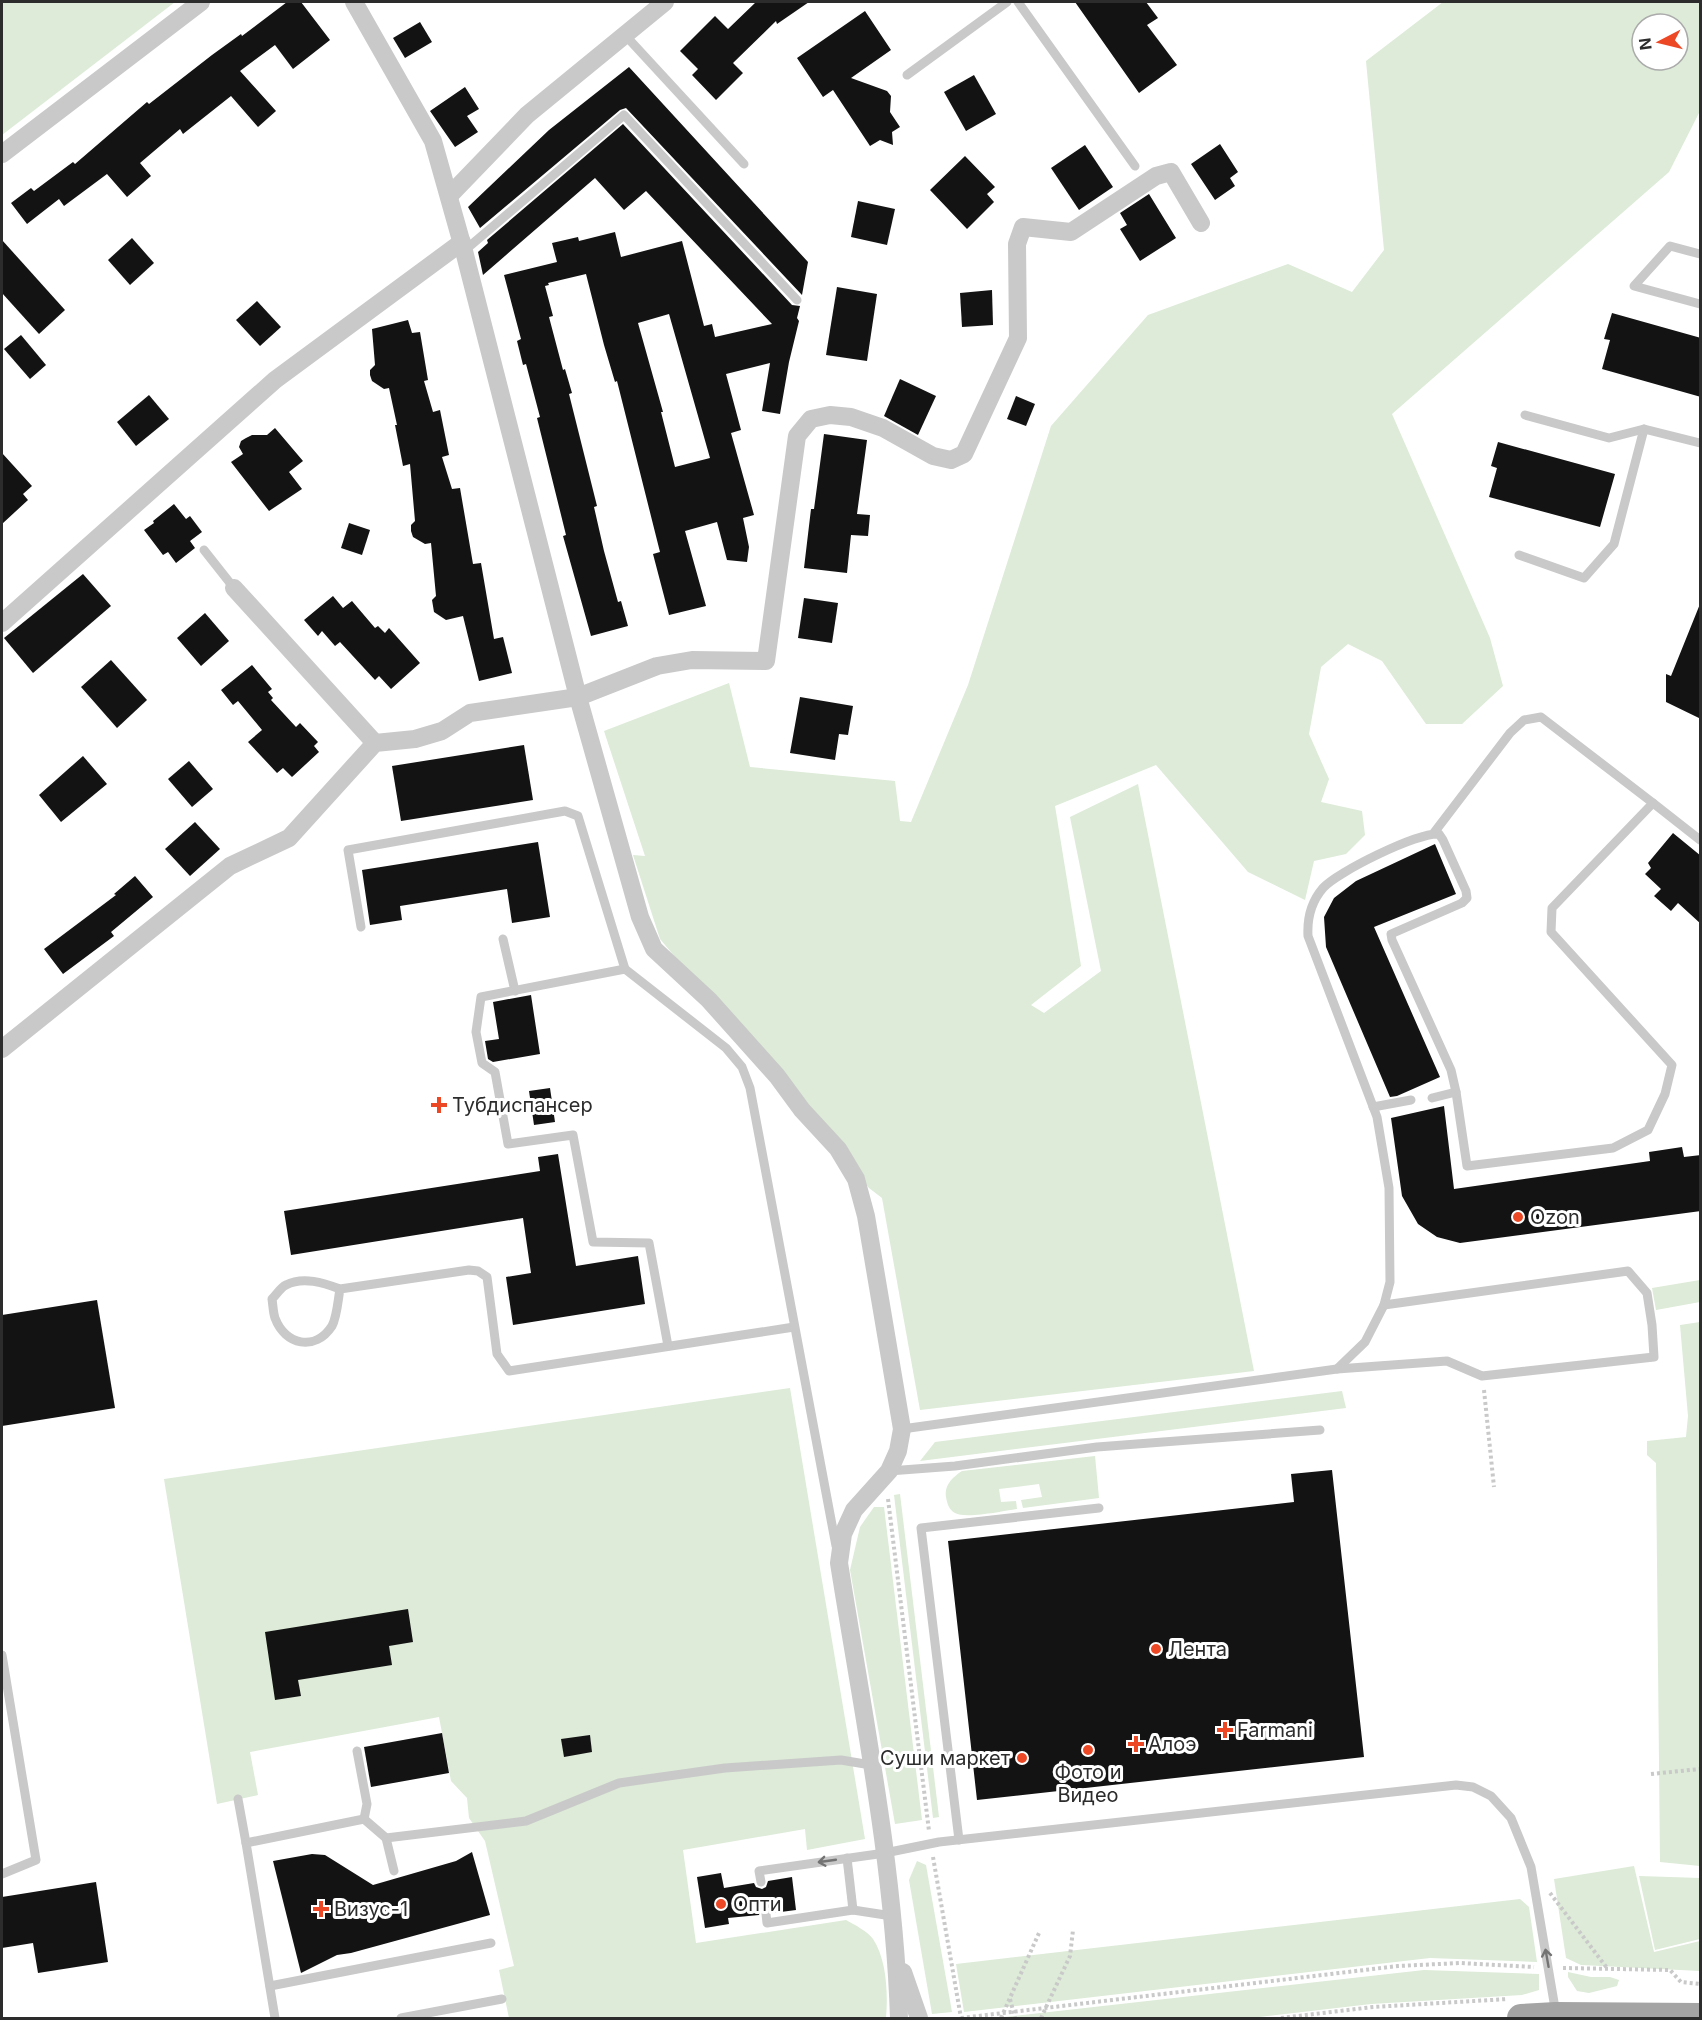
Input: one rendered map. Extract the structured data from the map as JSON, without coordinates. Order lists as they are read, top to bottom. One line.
{"places":{"health":["Тубдиспансер","Farmani","Алоэ","Визус-1"],"other":["Ozon","Лента","Фото и Видео","Суши маркет","Опти"]},"north":"left"}
